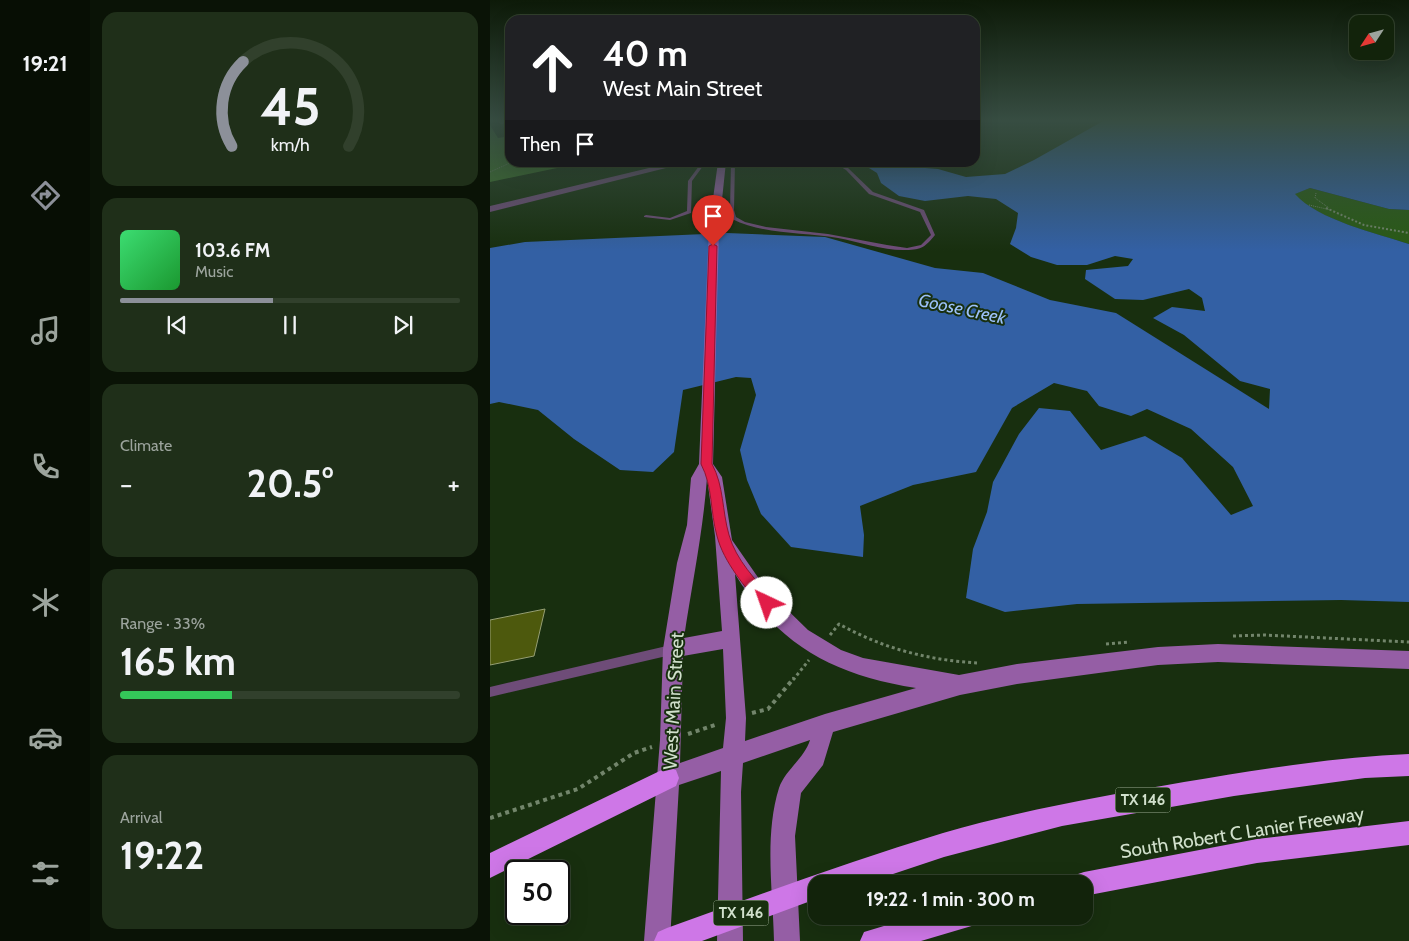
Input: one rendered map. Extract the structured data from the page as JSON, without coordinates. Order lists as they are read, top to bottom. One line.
{"streets":{"highway":["TX 146","South Robert C Lanier Freeway"],"main road":["West Main Street"]},"water":["Goose Creek"],"north":"bottom left","page":{"tabs":"19:21","turn":["40 m","West Main Street"],"then":"Then","song":["103.6 FM","Music"],"tile":["Climate",["Range · 33%","165 km"],["Arrival","19:22"]],"heat":["−","20.5°","+"],"limit":"50","trip":"19:22 · 1 min · 300 m","gauge":["45","km/h"]}}
